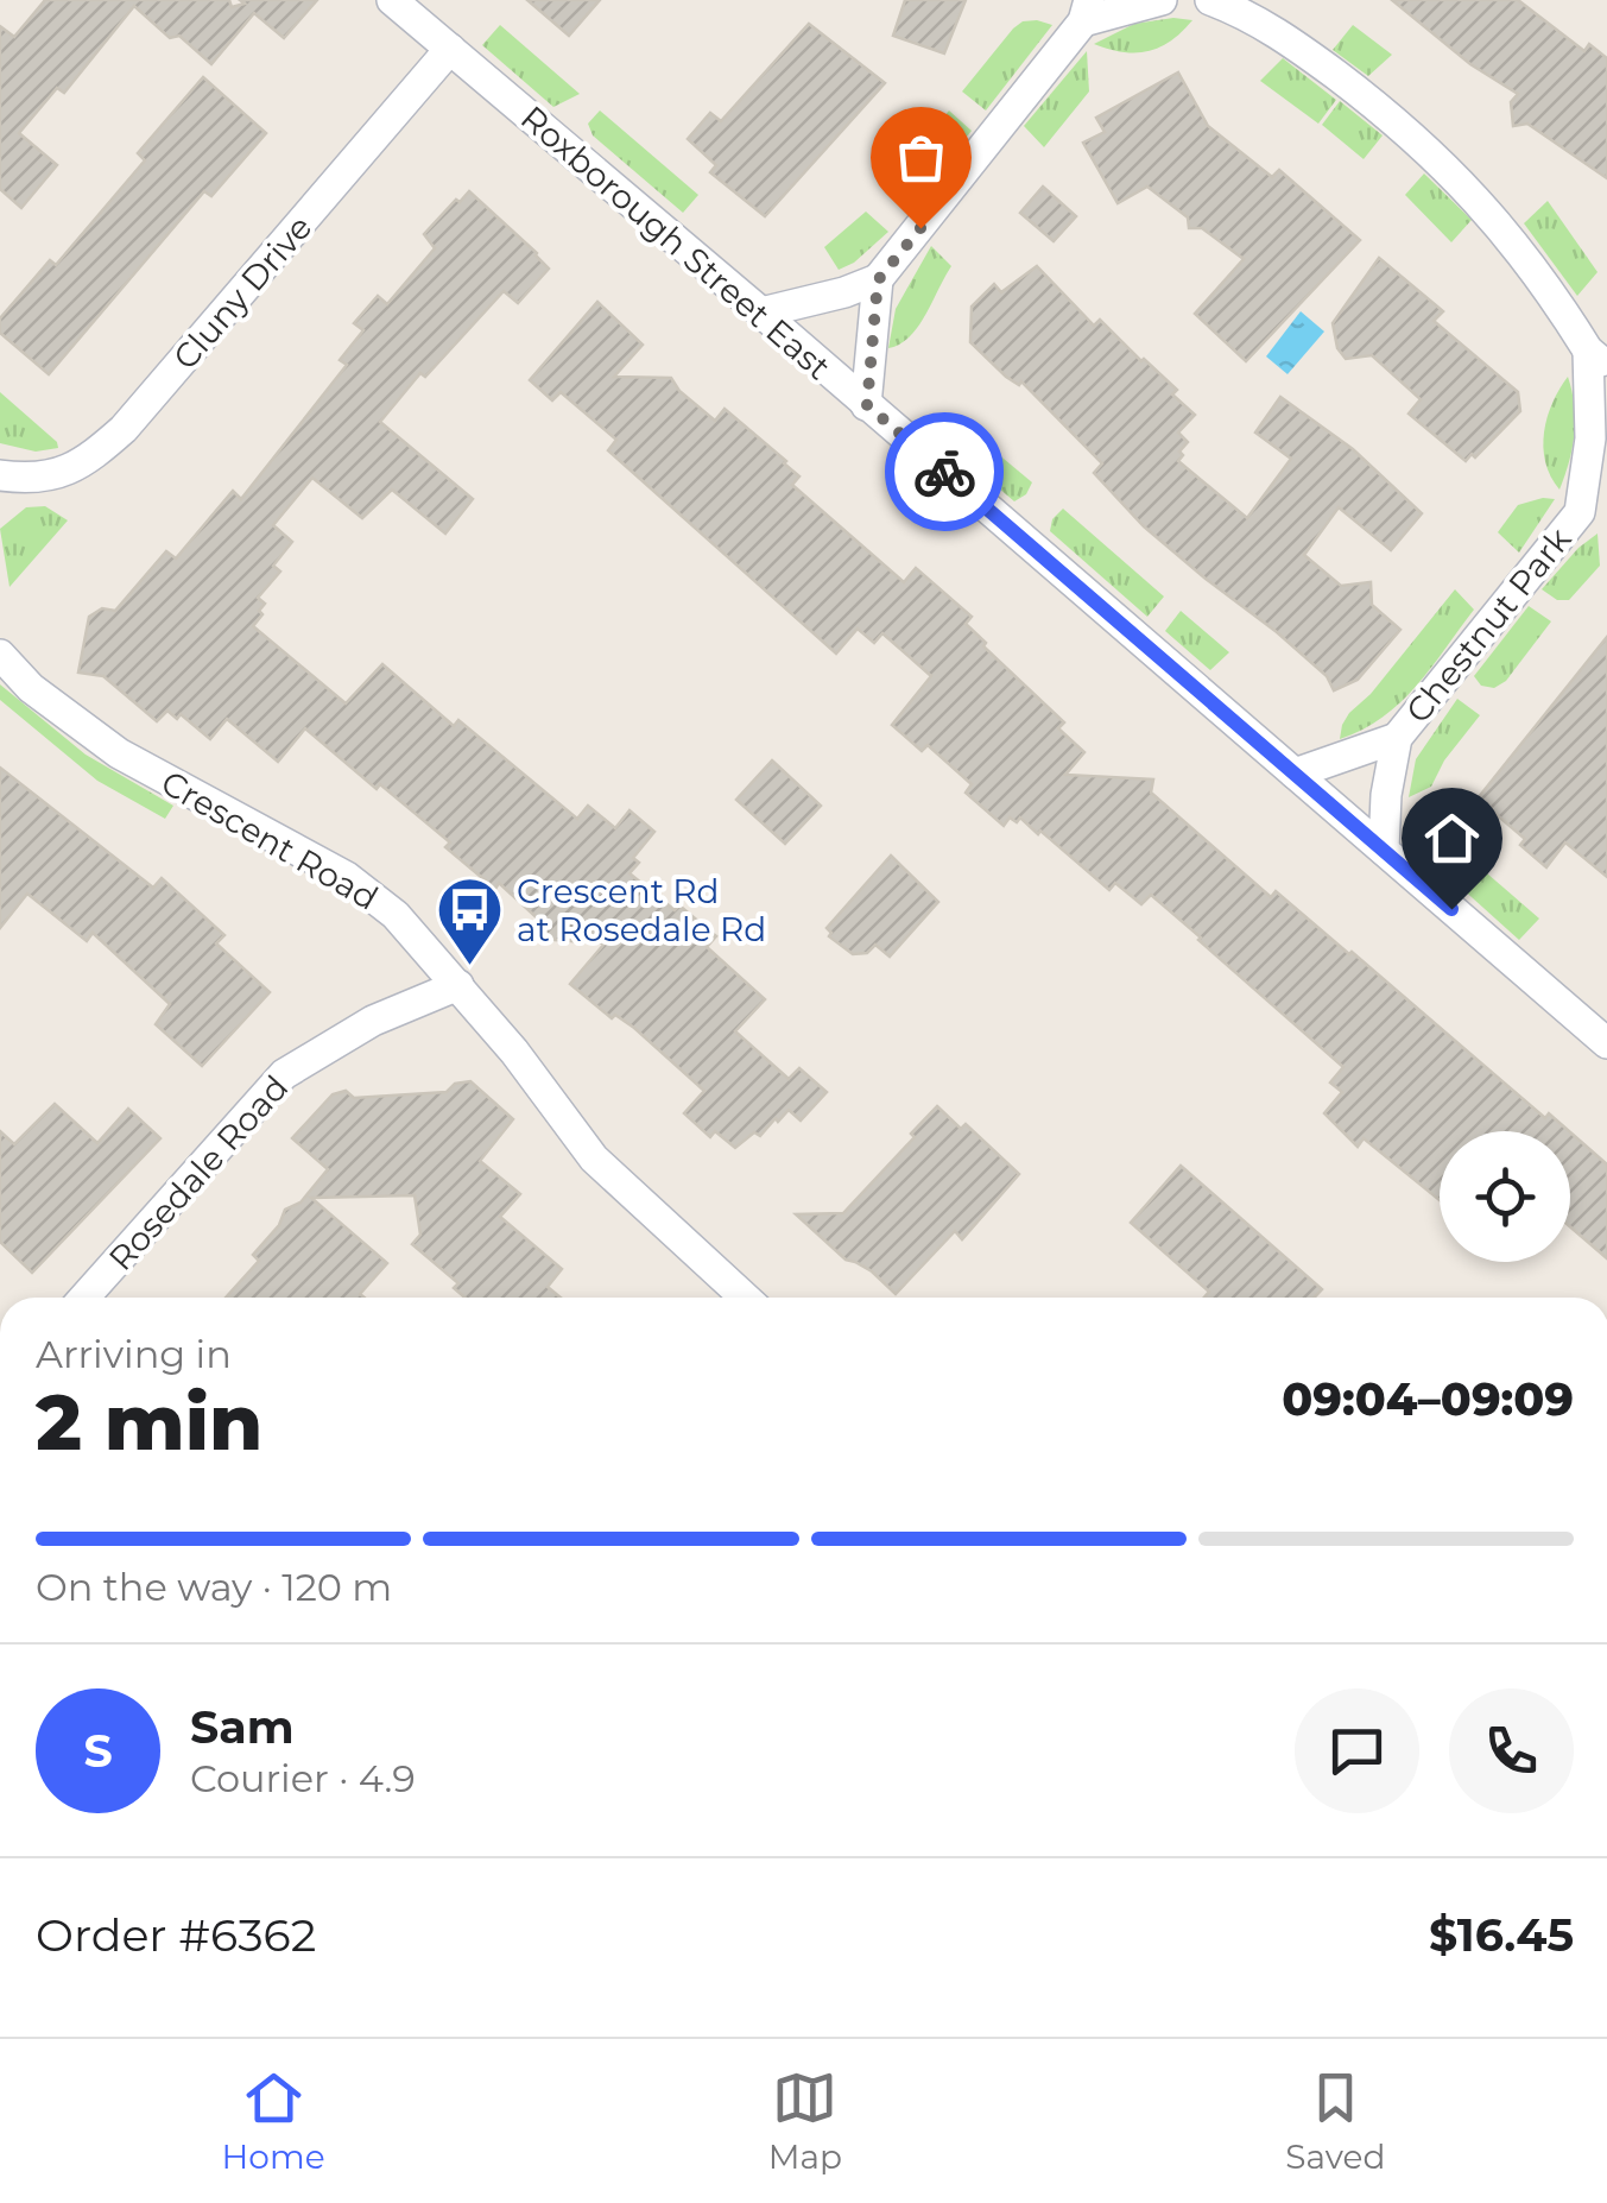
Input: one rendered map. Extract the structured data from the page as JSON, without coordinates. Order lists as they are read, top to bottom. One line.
{"streets":{"street":["Roxborough Street East","Cluny Drive","Chestnut Park","Crescent Road","Rosedale Road"]},"crossings":[["Roxborough Street East","Cluny Drive"],["Roxborough Street East","Chestnut Park"],["Crescent Road","Rosedale Road"]],"places":{"bus stop":["Crescent Rd at Rosedale Rd"]},"page":{"heading":["2 min","Arriving in","09:04–09:09"],"panel":["Sam","Courier · 4.9","Order #6362","$16.45"],"bar":"On the way · 120 m","round":"S","tabs":["Home","Map","Saved"]}}
